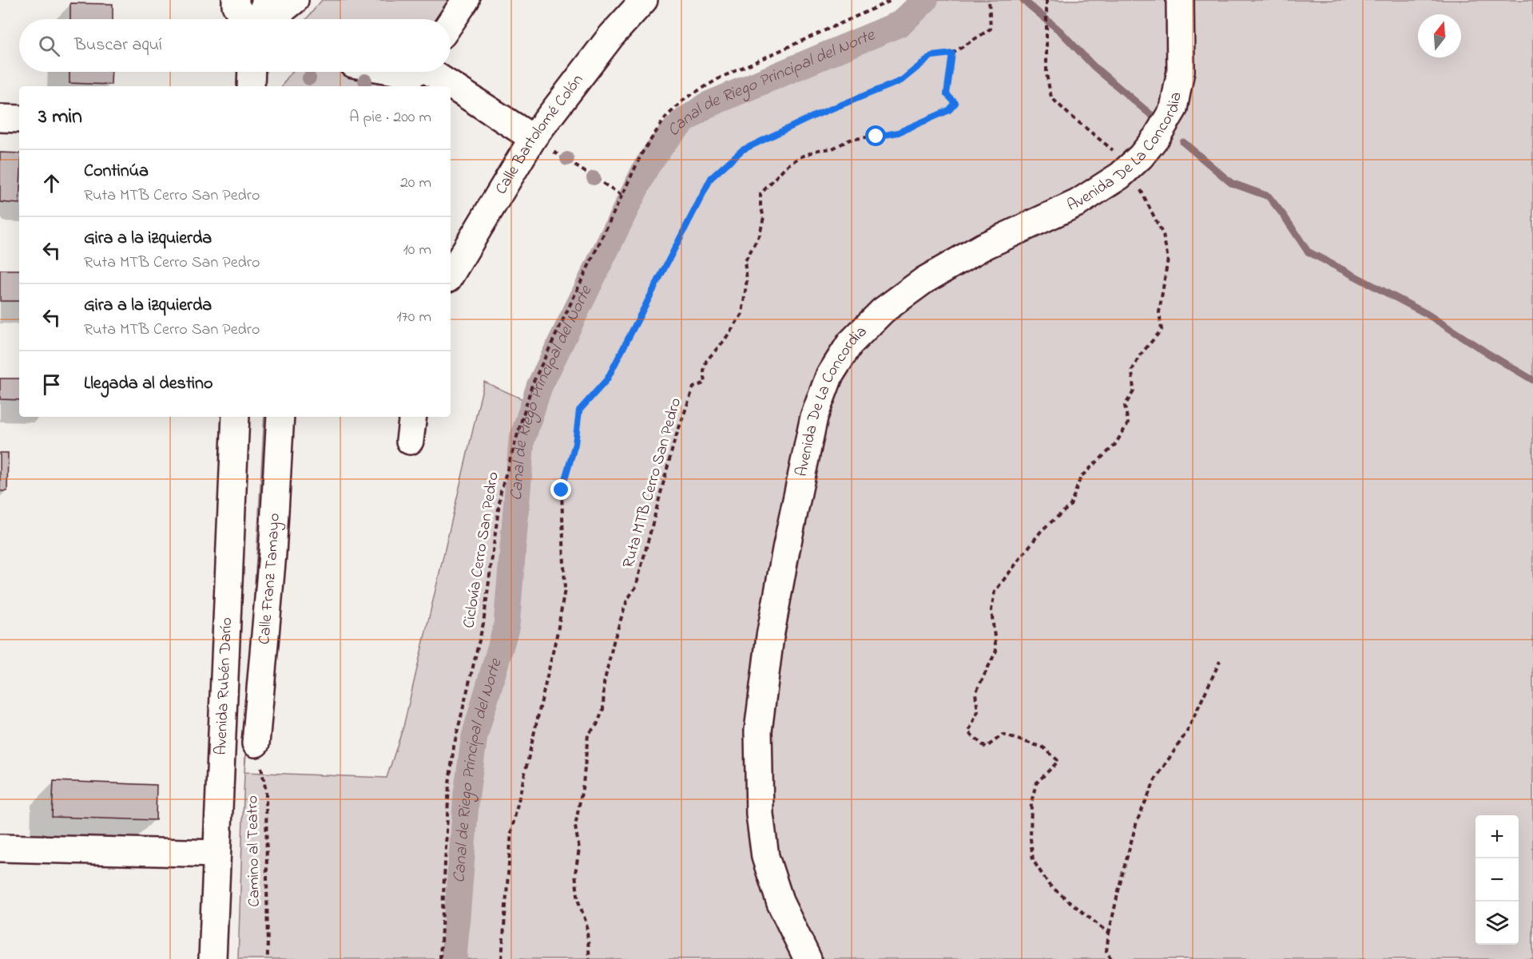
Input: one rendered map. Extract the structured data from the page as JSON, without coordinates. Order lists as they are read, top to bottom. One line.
{"streets":{"main road":["Calle Bartolomé Colón","Avenida De La Concordia","Calle Franz Tamayo","Avenida Rubén Darío"],"path":["Ruta MTB Cerro San Pedro","Ciclovía Cerro San Pedro","Camino al Teatro"]},"crossings":[["Calle Franz Tamayo","Camino al Teatro"]],"water":["Canal de Riego Principal del Norte"],"north":"top","page":{"search":"Buscar aquí","heading":["3 min","A pie · 200 m"],"list":[["Continúa","Ruta MTB Cerro San Pedro","20 m"],["Gira a la izquierda","Ruta MTB Cerro San Pedro","10 m"],["Gira a la izquierda","Ruta MTB Cerro San Pedro","170 m"],"Llegada al destino"],"map_buttons":["+","−"]}}
